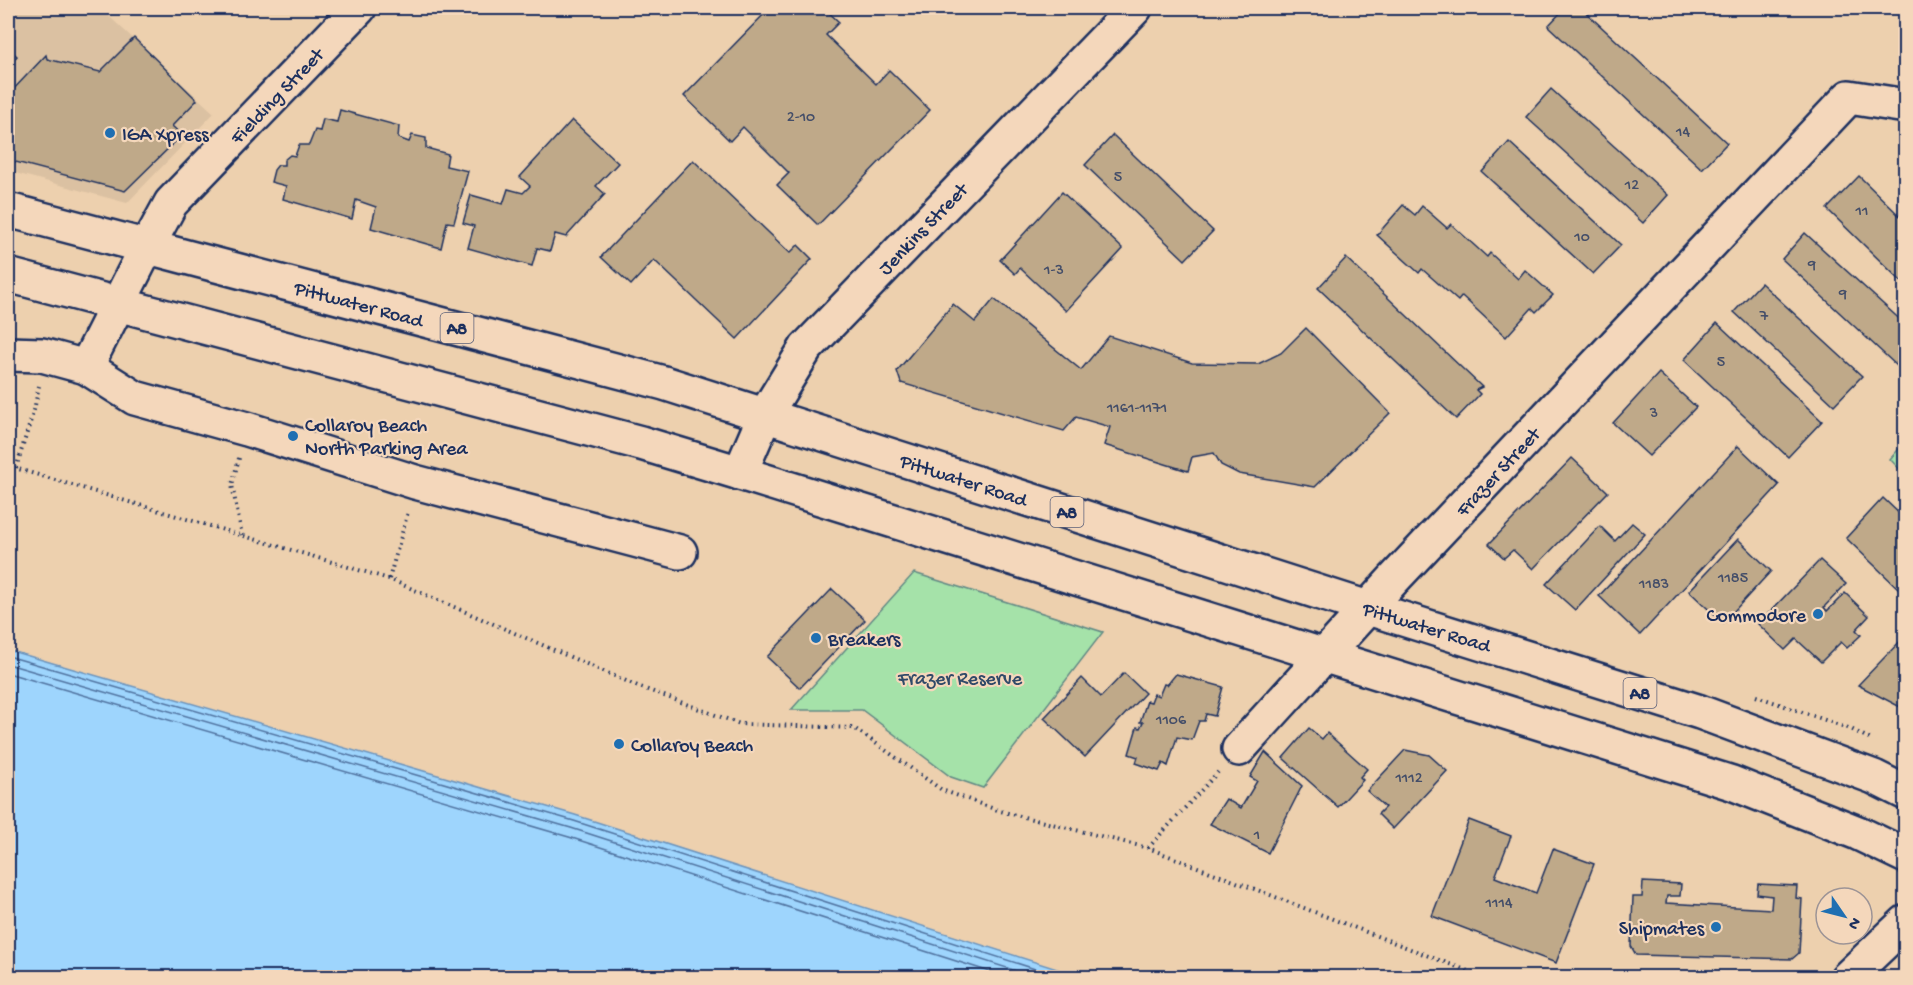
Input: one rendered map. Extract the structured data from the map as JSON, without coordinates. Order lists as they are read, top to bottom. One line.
{"streets":{"main road":["Fielding Street","Jenkins Street","Pittwater Road","A8","Frazer Street"]},"crossings":[["Fielding Street","Pittwater Road"],["Jenkins Street","Pittwater Road"],["Pittwater Road","Frazer Street"]],"parks":["Frazer Reserve"],"places":["IGA Xpress","Collaroy Beach North Parking Area","Commodore","Breakers","Collaroy Beach","Shipmates"],"house_numbers":["2-10","14","5","12","11","10","9","1-3","9","7","5","1161-1171","3","1185","1183","1106","1112","1","1114"],"north":"bottom right"}
